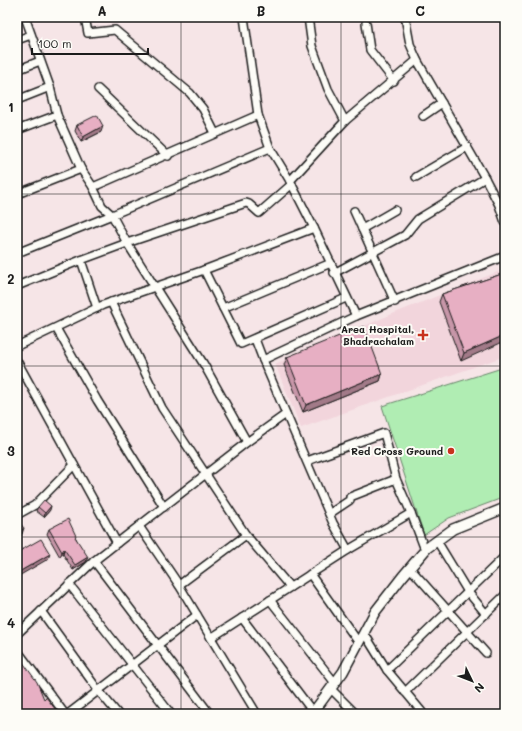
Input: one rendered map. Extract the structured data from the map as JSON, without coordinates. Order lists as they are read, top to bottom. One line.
{"places":{"health":["Area Hospital, Bhadrachalam"],"other":["Red Cross Ground"]},"scale_bar":"100 m","north":"bottom right","grid":{"columns":["A","B","C"],"rows":["1","2","3","4"]}}
